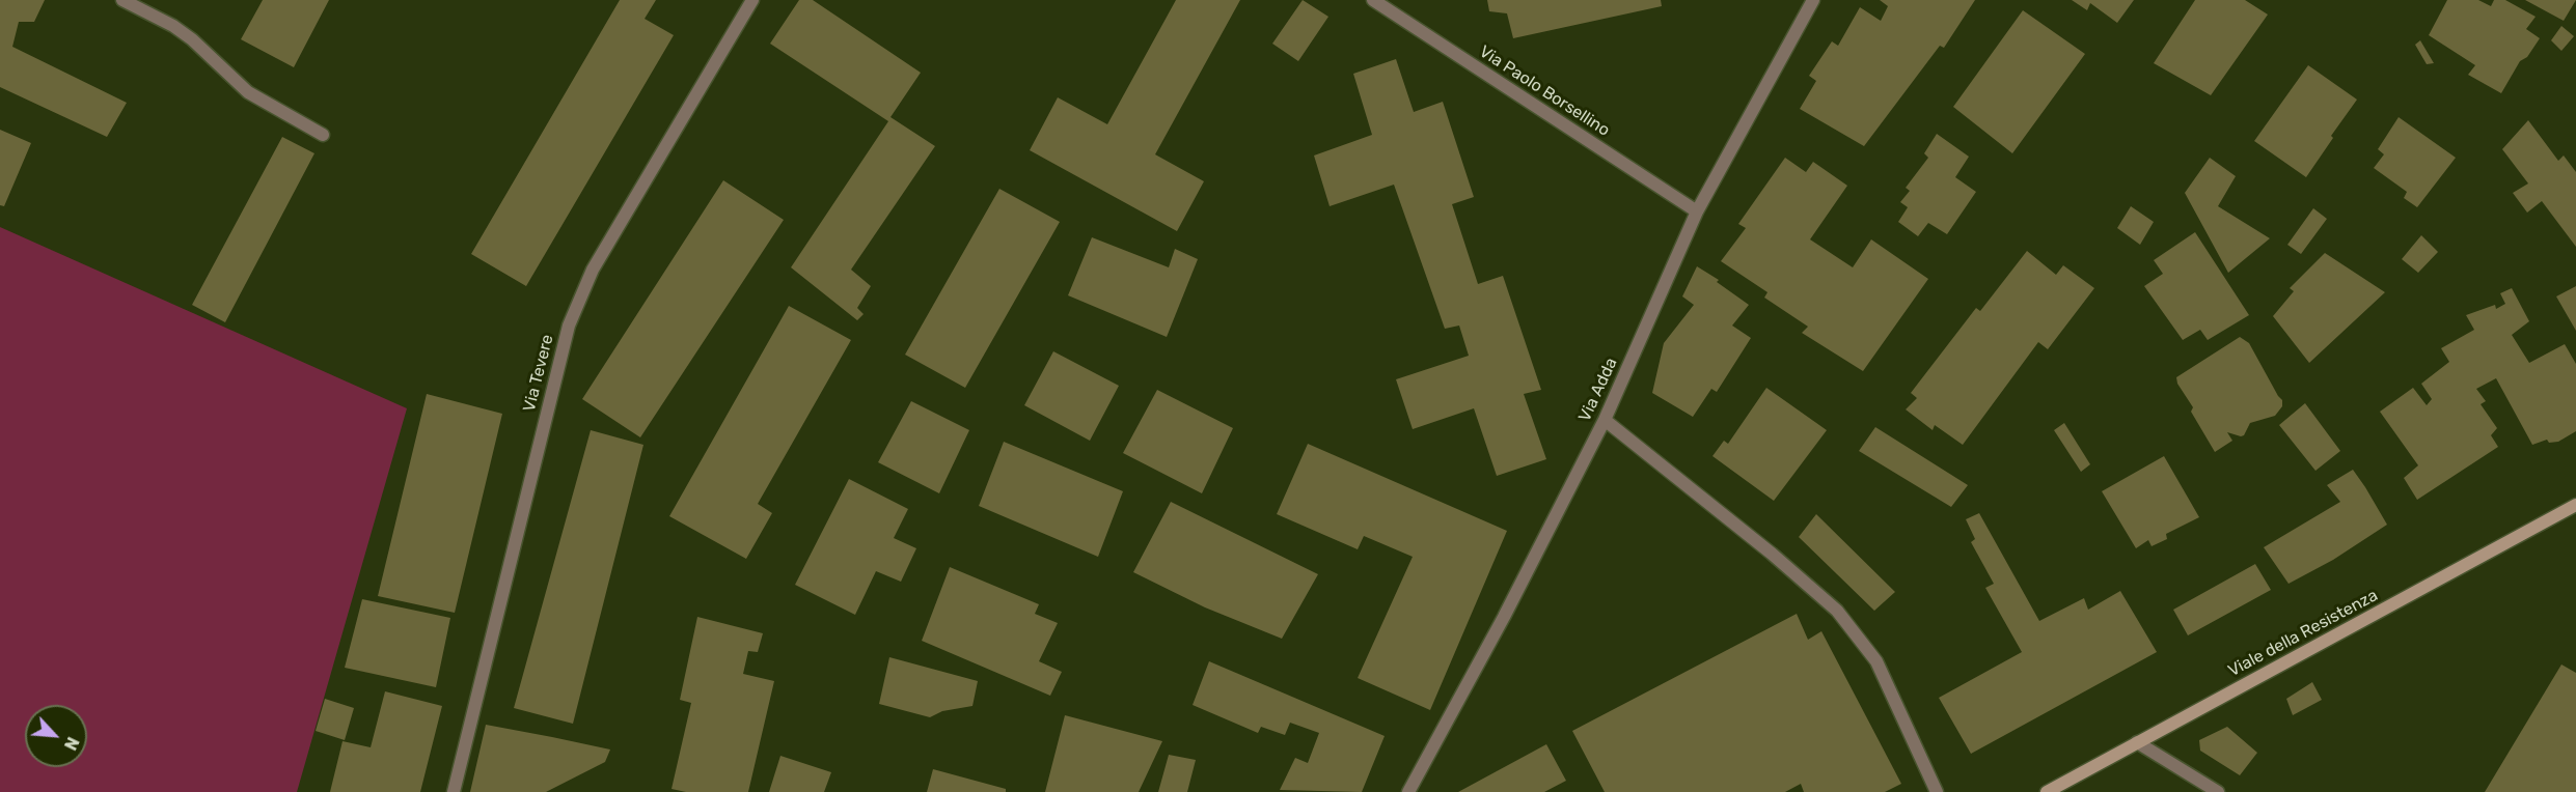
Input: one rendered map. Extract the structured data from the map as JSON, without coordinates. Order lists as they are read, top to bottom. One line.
{"streets":{"main road":["Viale della Resistenza"],"street":["Via Paolo Borsellino","Via Tevere","Via Adda"]},"crossings":[["Via Paolo Borsellino","Via Adda"]],"north":"bottom right"}
